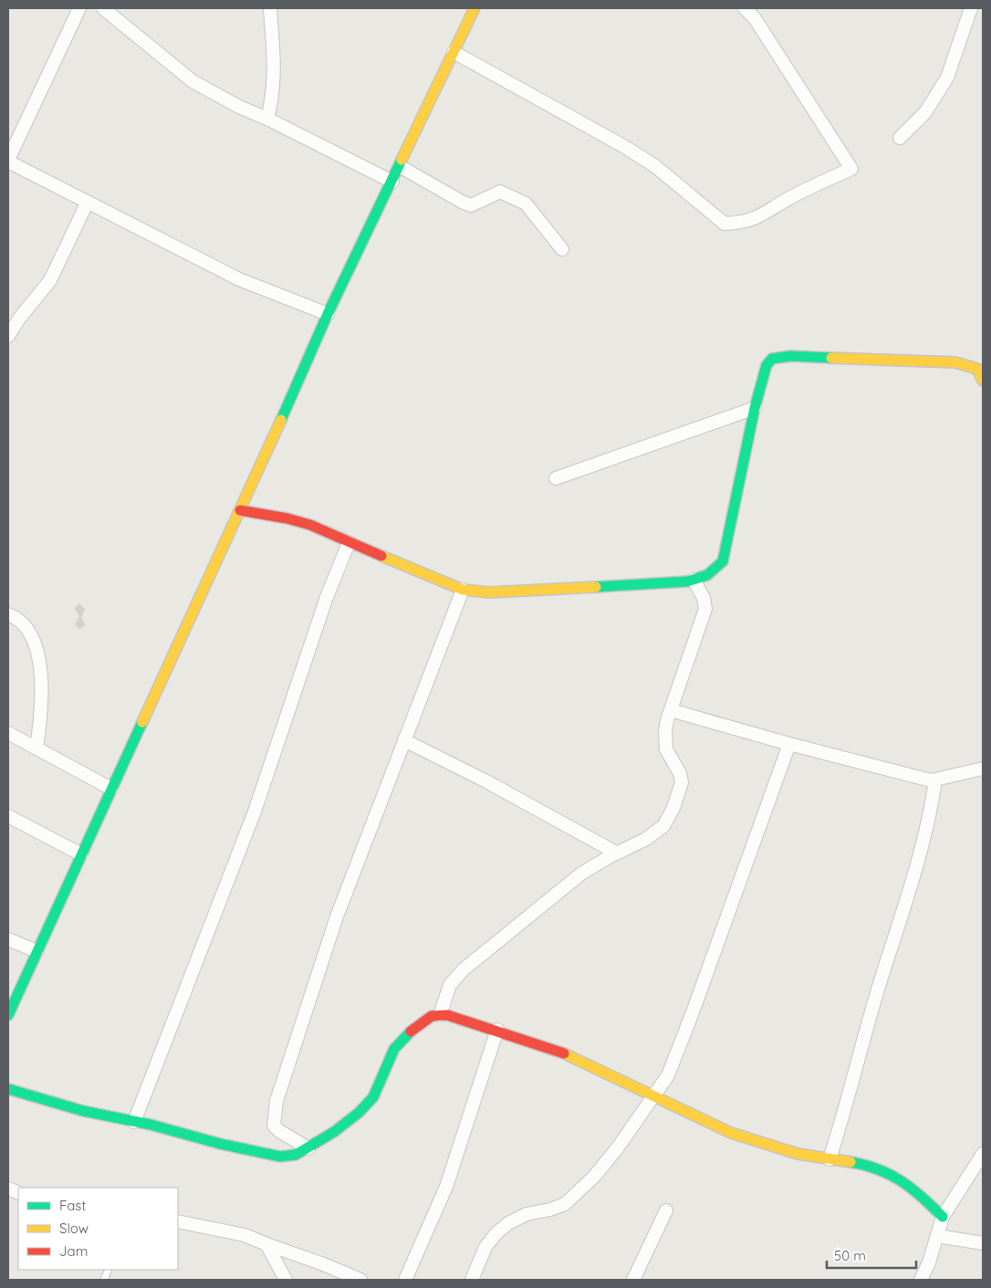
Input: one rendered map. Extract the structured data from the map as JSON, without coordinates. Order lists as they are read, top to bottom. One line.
{"legend":["Fast","Slow","Jam"],"scale_bar":"50 m"}
